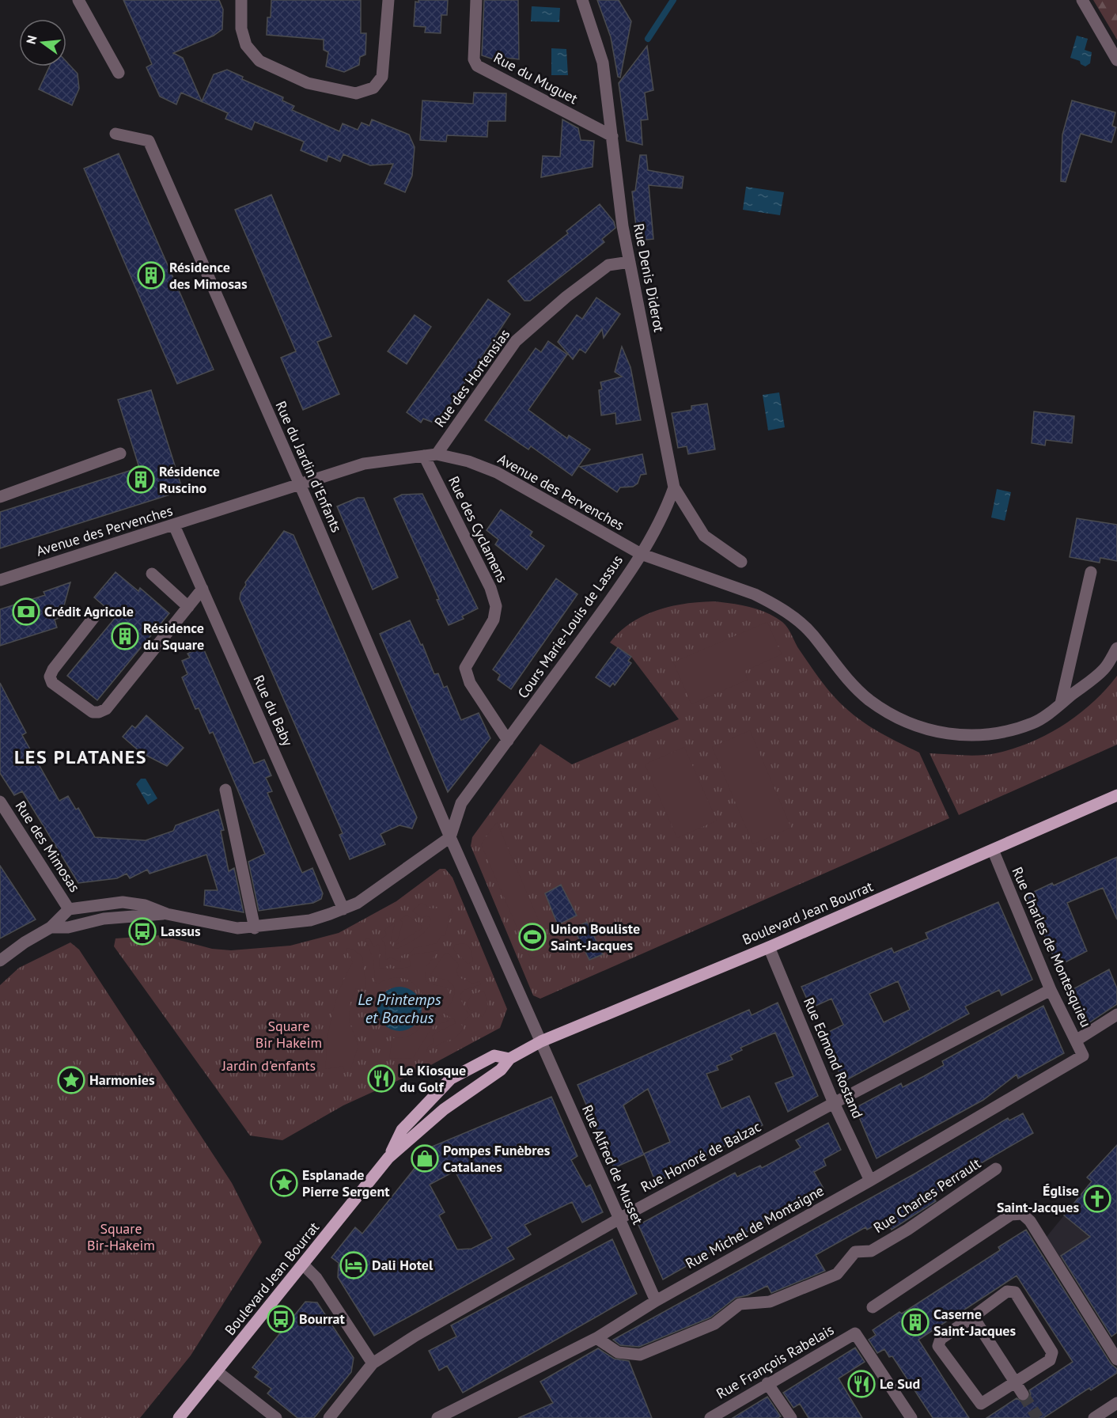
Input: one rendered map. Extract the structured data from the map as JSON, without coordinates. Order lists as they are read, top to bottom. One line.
{"streets":{"main road":["Boulevard Jean Bourrat"],"street":["Rue du Muguet","Rue Denis Diderot","Rue des Hortensias","Rue du Jardin d'Enfants","Avenue des Pervenches","Rue des Cyclamens","Cours Marie-Louis de Lassus","Rue du Baby","Rue des Mimosas","Rue Charles de Montesquieu","Rue Edmond Rostand","Rue Honoré de Balzac","Rue Alfred de Musset","Rue Charles Perrault","Rue Michel de Montaigne","Rue François Rabelais"]},"crossings":[["Rue du Muguet","Rue Denis Diderot"],["Rue Denis Diderot","Rue des Hortensias"],["Rue des Hortensias","Avenue des Pervenches"],["Rue du Jardin d'Enfants","Avenue des Pervenches"],["Rue du Jardin d'Enfants","Cours Marie-Louis de Lassus"],["Rue du Jardin d'Enfants","Boulevard Jean Bourrat"],["Rue du Jardin d'Enfants","Rue Alfred de Musset"],["Avenue des Pervenches","Rue des Cyclamens"],["Avenue des Pervenches","Cours Marie-Louis de Lassus"],["Avenue des Pervenches","Rue du Baby"],["Rue des Cyclamens","Cours Marie-Louis de Lassus"],["Boulevard Jean Bourrat","Rue Charles de Montesquieu"],["Boulevard Jean Bourrat","Rue Edmond Rostand"],["Boulevard Jean Bourrat","Rue Alfred de Musset"],["Rue Charles de Montesquieu","Rue Honoré de Balzac"],["Rue Charles de Montesquieu","Rue Michel de Montaigne"],["Rue Edmond Rostand","Rue Honoré de Balzac"],["Rue Edmond Rostand","Rue Michel de Montaigne"],["Rue Honoré de Balzac","Rue Alfred de Musset"],["Rue Alfred de Musset","Rue Michel de Montaigne"],["Rue Charles Perrault","Rue Michel de Montaigne"]],"districts":["LES PLATANES"],"water":["Le Printemps et Bacchus"],"parks":["Square Bir Hakeim","Jardin d'enfants","Square Bir-Hakeim"],"places":{"building":["Résidence des Mimosas","Résidence Ruscino","Résidence du Square","Caserne Saint-Jacques"],"bank":["Crédit Agricole"],"bus stop":["Lassus","Bourrat"],"sports":["Union Bouliste Saint-Jacques"],"restaurant":["Le Kiosque du Golf","Le Sud"],"place":["Harmonies","Esplanade Pierre Sergent"],"shop":["Pompes Funèbres Catalanes"],"church":["Église Saint-Jacques"],"hotel":["Dali Hotel"]},"north":"left"}
